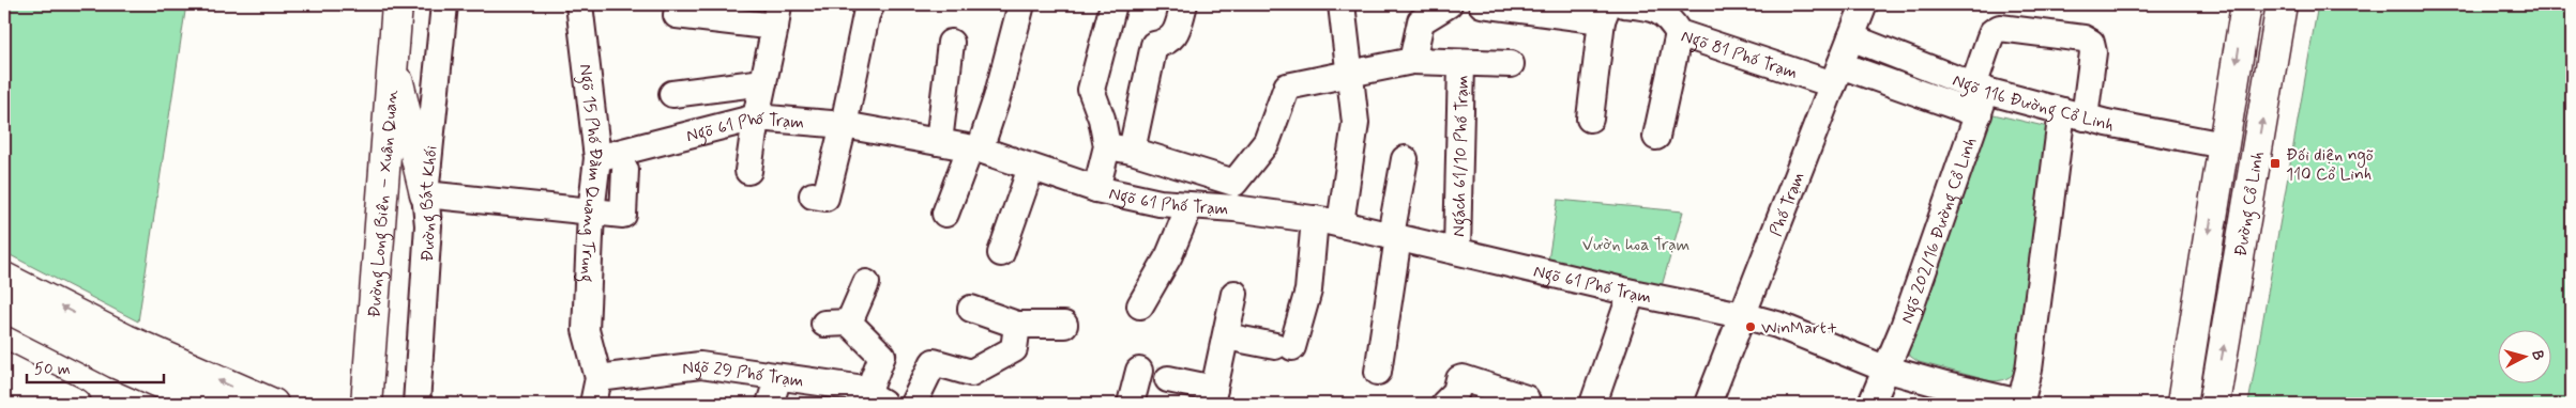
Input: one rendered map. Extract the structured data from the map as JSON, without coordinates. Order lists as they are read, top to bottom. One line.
{"streets":{"main road":["Đường Long Biên – Xuân Quan","Đường Cổ Linh"],"street":["Ngõ 81 Phố Trạm","Ngõ 116 Đường Cổ Linh","Ngõ 61 Phố Trạm","Ngách 61/10 Phố Trạm","Ngõ 15 Phố Đàm Quang Trung","Đường Bát Khối","Phố Trạm","Ngõ 202/16 Đường Cổ Linh","Ngõ 29 Phố Trạm"]},"crossings":[["Ngõ 81 Phố Trạm","Ngõ 116 Đường Cổ Linh"],["Ngõ 81 Phố Trạm","Phố Trạm"],["Ngõ 81 Phố Trạm","Ngõ 202/16 Đường Cổ Linh"],["Ngõ 116 Đường Cổ Linh","Phố Trạm"],["Ngõ 116 Đường Cổ Linh","Đường Cổ Linh"],["Ngõ 116 Đường Cổ Linh","Ngõ 202/16 Đường Cổ Linh"],["Ngõ 61 Phố Trạm","Ngách 61/10 Phố Trạm"],["Ngõ 61 Phố Trạm","Ngõ 15 Phố Đàm Quang Trung"],["Ngõ 61 Phố Trạm","Phố Trạm"],["Ngõ 61 Phố Trạm","Ngõ 202/16 Đường Cổ Linh"],["Ngõ 15 Phố Đàm Quang Trung","Ngõ 29 Phố Trạm"]],"parks":["Vườn hoa Trạm"],"places":{"transit":["Đối diện ngõ 110 Cổ Linh"],"other":["WinMart+"]},"scale_bar":"50 m","north":"right"}
